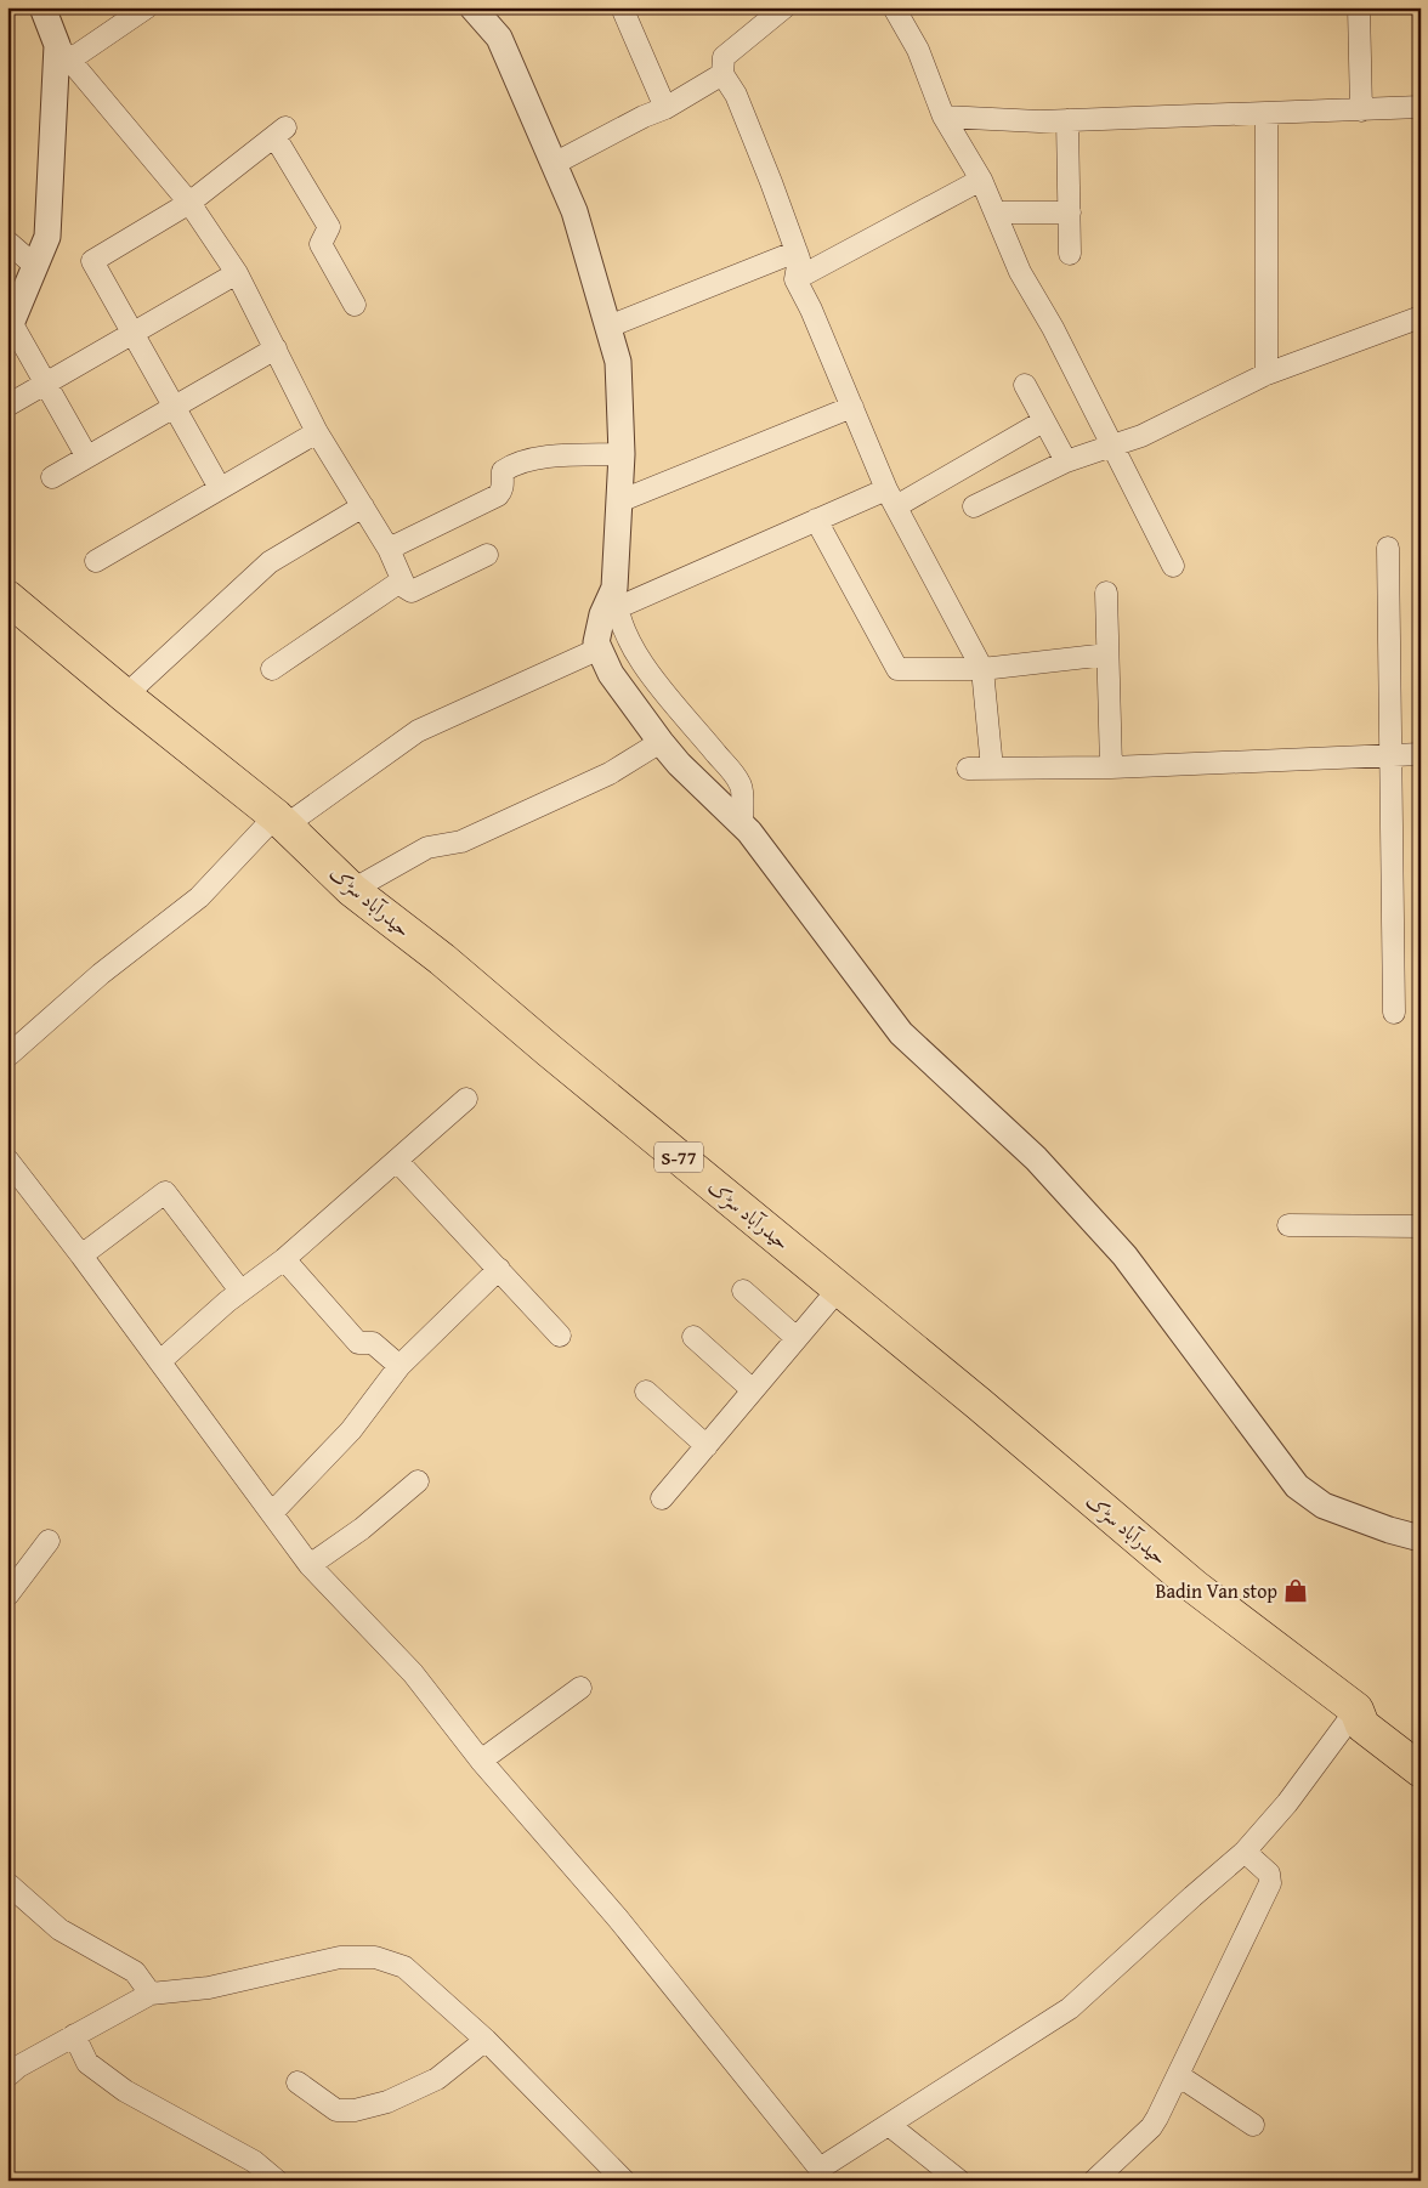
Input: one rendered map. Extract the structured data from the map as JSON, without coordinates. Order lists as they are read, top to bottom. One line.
{"streets":{"main road":["حیدرآباد سڑک","S-77"]},"places":{"shop":["Badin Van stop"]}}
